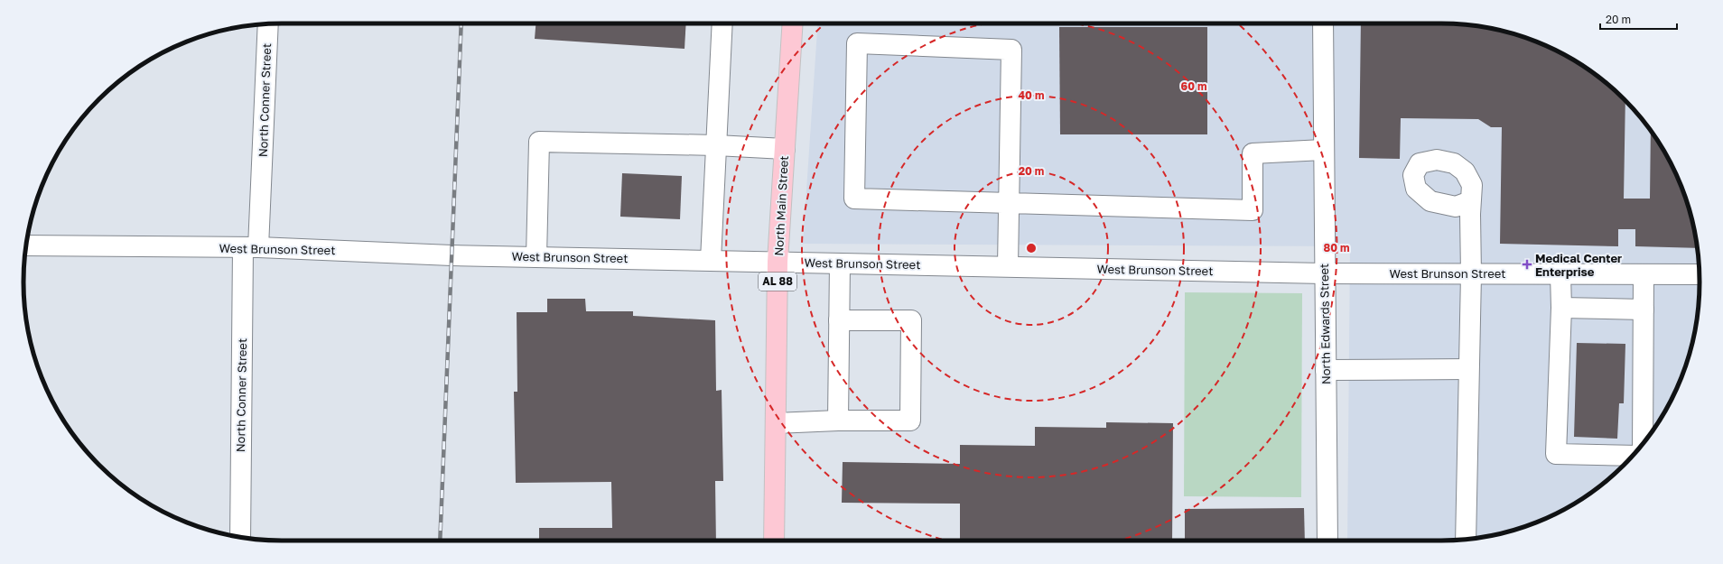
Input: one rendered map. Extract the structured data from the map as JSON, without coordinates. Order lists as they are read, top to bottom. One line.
{"streets":{"main road":["North Main Street","AL 88"],"street":["North Conner Street","West Brunson Street","North Edwards Street"]},"crossings":[["North Conner Street","West Brunson Street"],["North Main Street","West Brunson Street"],["West Brunson Street","North Edwards Street"]],"places":{"health":["Medical Center Enterprise"]},"scale_bar":"20 m","rings":["60 m","40 m","20 m","80 m"]}
